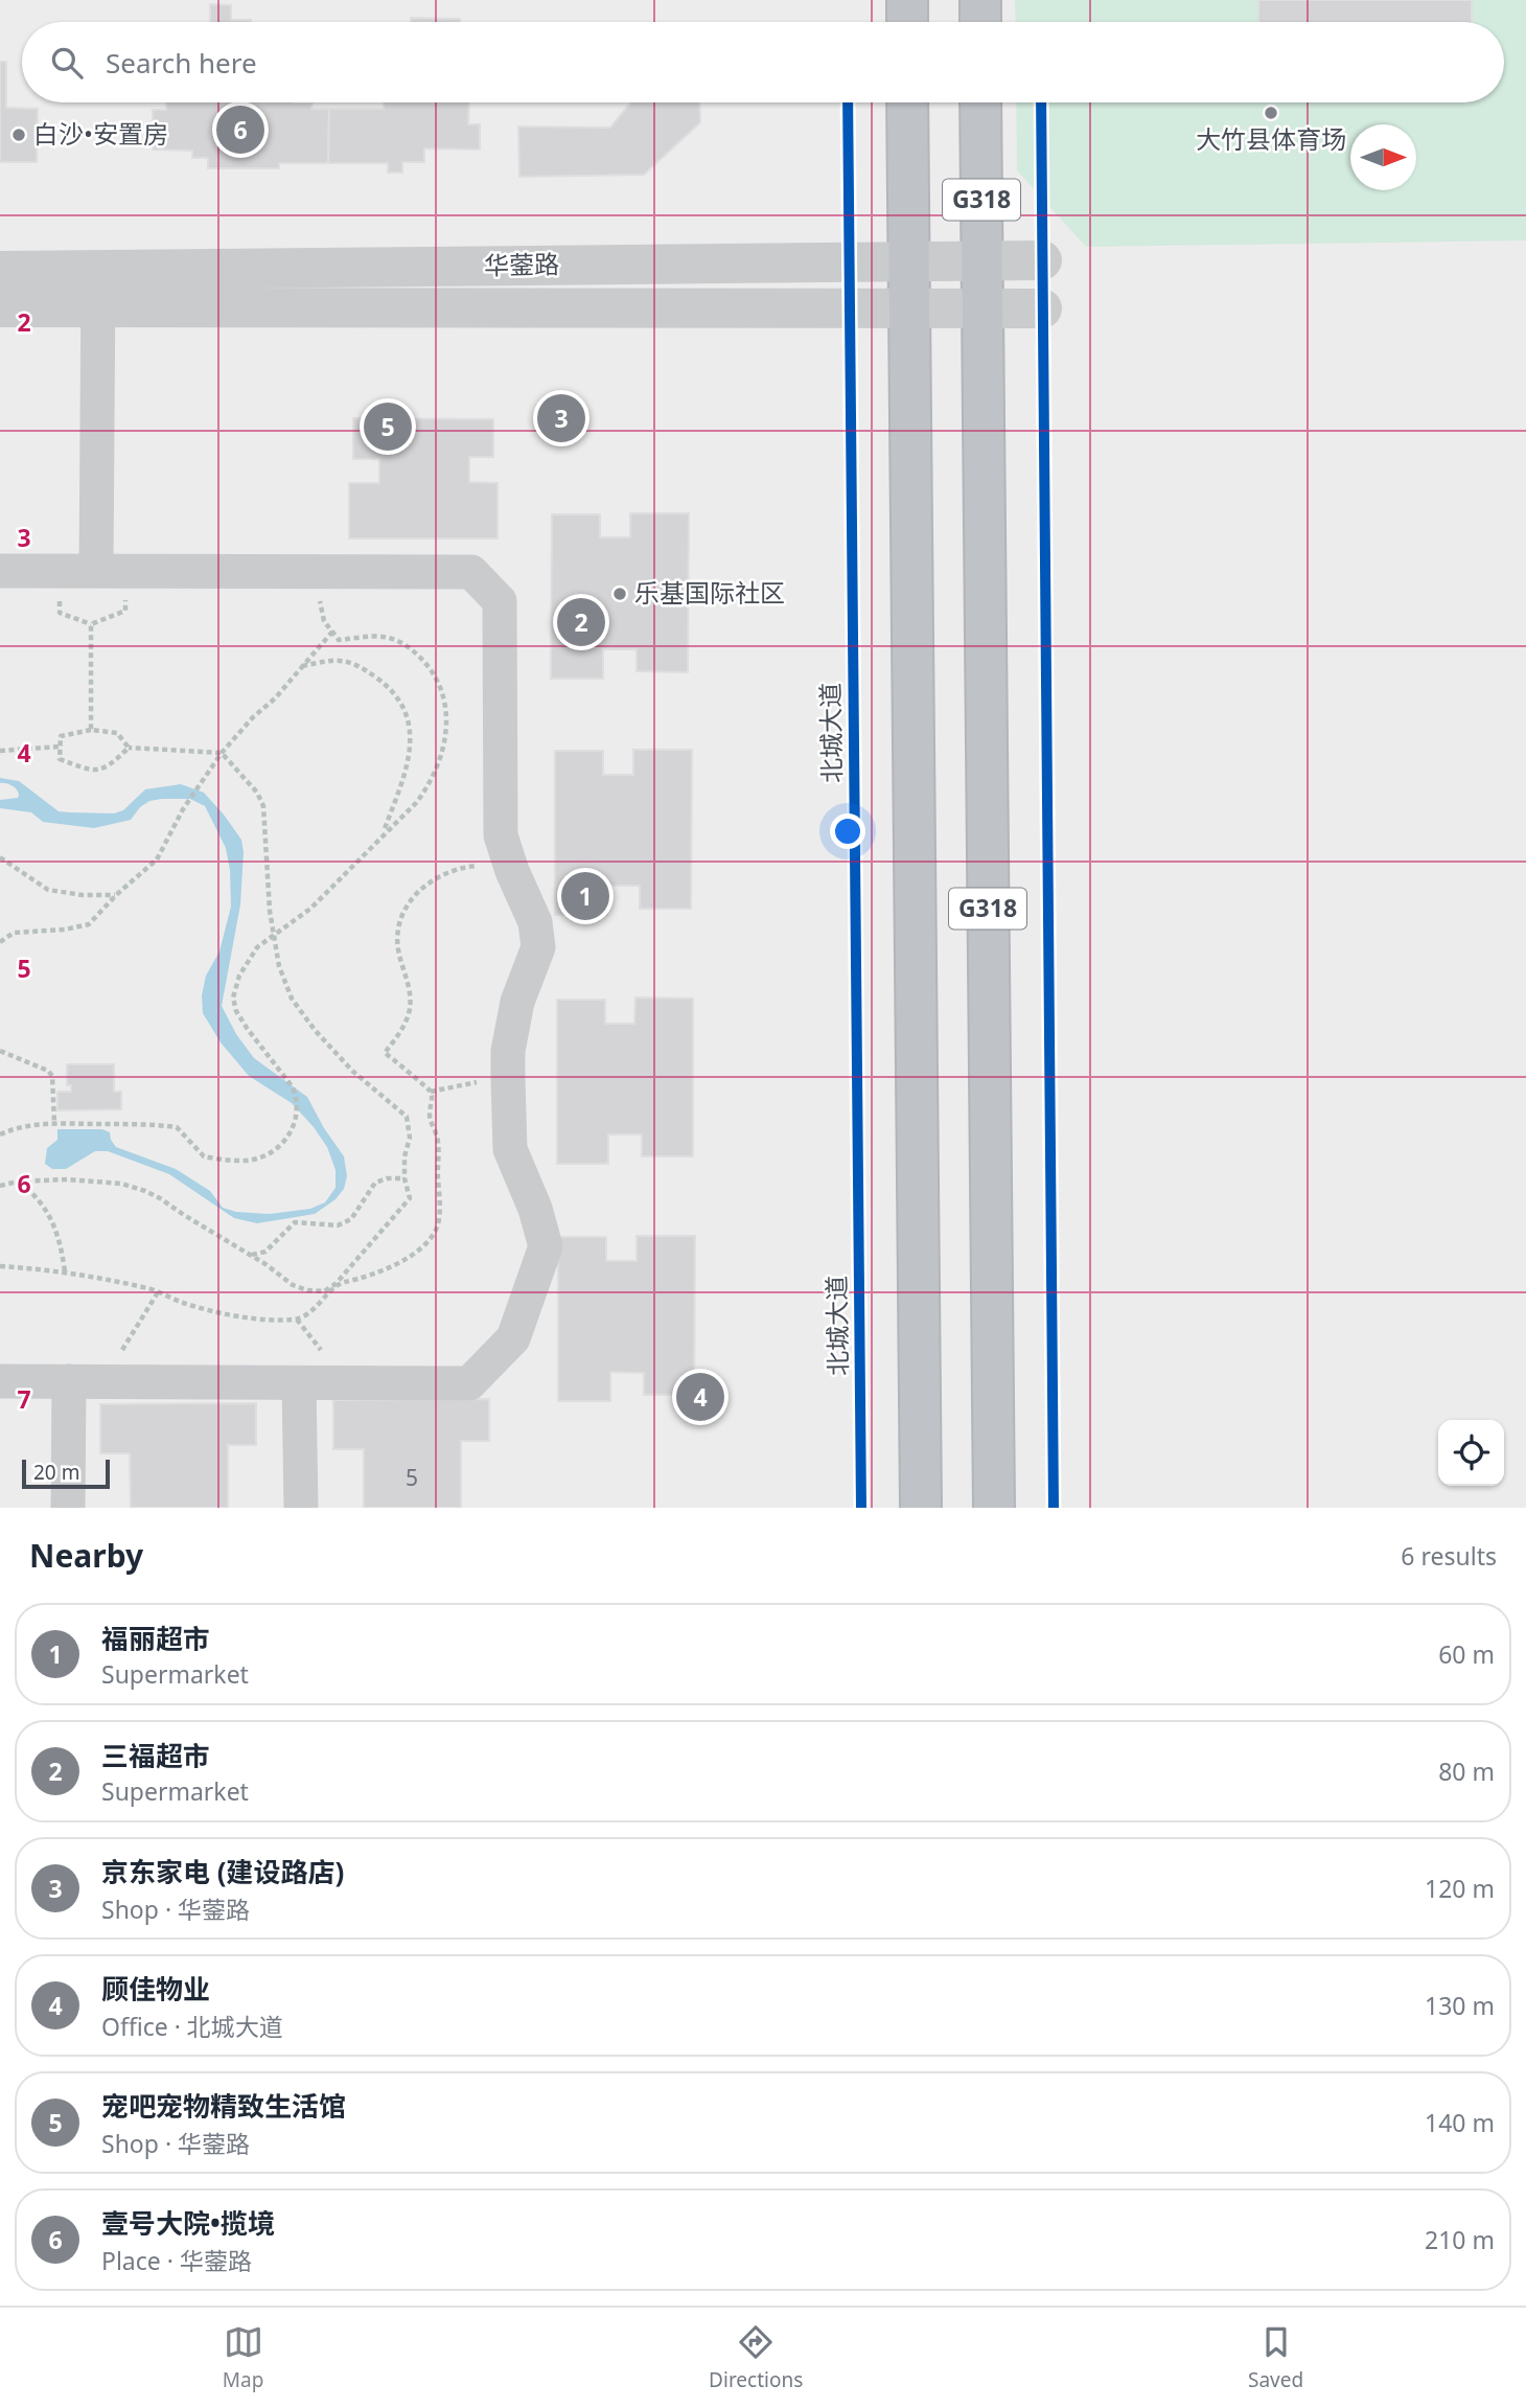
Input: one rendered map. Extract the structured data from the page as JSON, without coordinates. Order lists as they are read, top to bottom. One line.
{"streets":{"highway":["G318"],"street":["华蓥路"],"cycle path":["北城大道"]},"crossings":[["G318","华蓥路"]],"places":["大竹县体育场","白沙•安置房","乐基国际社区"],"house_numbers":["5"],"scale_bar":"20 m","north":"right","page":{"search":"Search here","pins":["6","3","5","2","1","4"],"scale":"20 m","heading":["Nearby","6 results"],"list":[{"mark":"1","name":"福丽超市","note":"Supermarket","value":"60 m"},{"mark":"2","name":"三福超市","note":"Supermarket","value":"80 m"},{"mark":"3","name":"京东家电 (建设路店)","note":"Shop · 华蓥路","value":"120 m"},{"mark":"4","name":"顾佳物业","note":"Office · 北城大道","value":"130 m"},{"mark":"5","name":"宠吧宠物精致生活馆","note":"Shop · 华蓥路","value":"140 m"},{"mark":"6","name":"壹号大院•揽境","note":"Place · 华蓥路","value":"210 m"}],"nav":["Map","Directions","Saved"]},"grid":{"rows":["2","3","4","5","6","7"]}}
